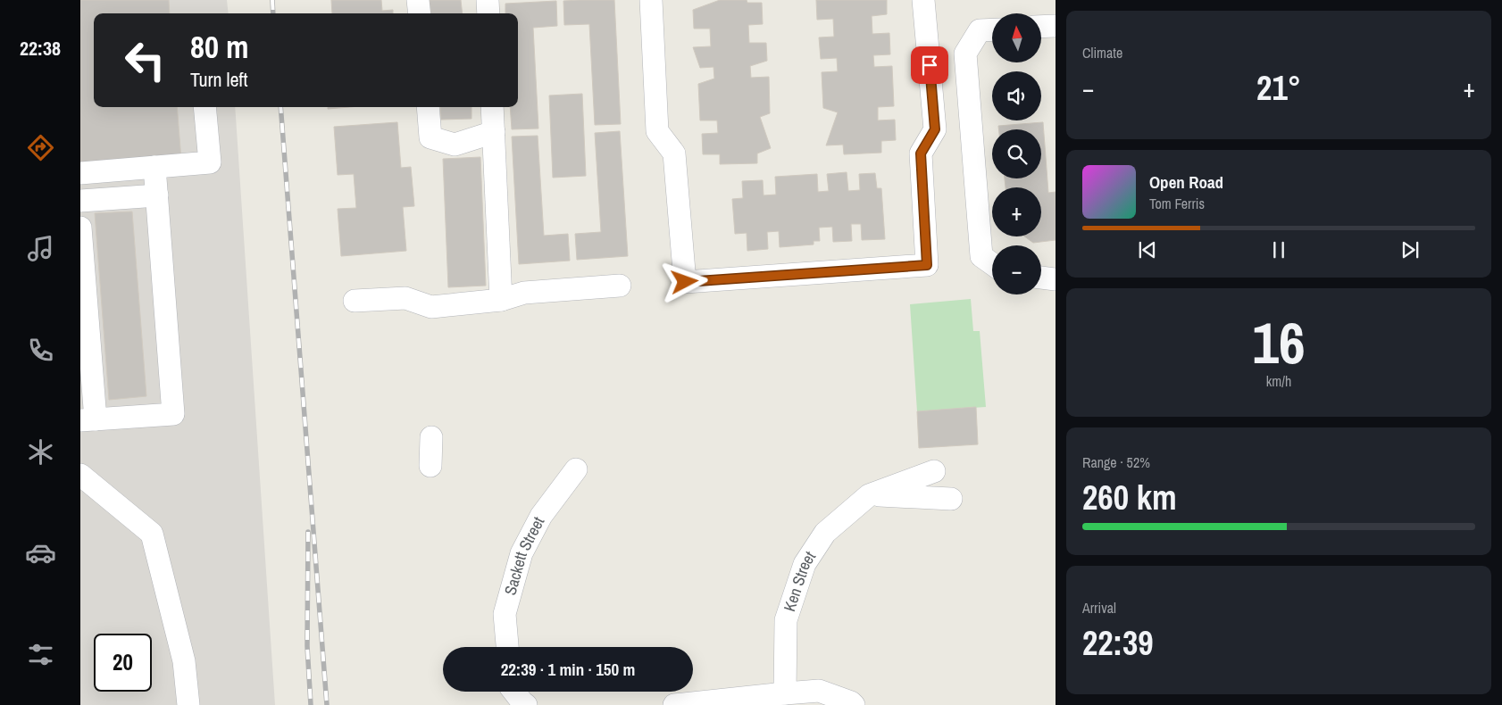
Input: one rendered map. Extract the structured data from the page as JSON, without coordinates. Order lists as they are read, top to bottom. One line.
{"streets":{"street":["Sackett Street","Ken Street"]},"north":"top","page":{"tabs":"22:38","tile":["Climate",["16","km/h"],["Range · 52%","260 km"],["Arrival","22:39"]],"map_buttons":["+","−"],"turn":["80 m","Turn left"],"heat":["−","21°","+"],"song":["Open Road","Tom Ferris"],"limit":"20","trip":"22:39 · 1 min · 150 m"}}
